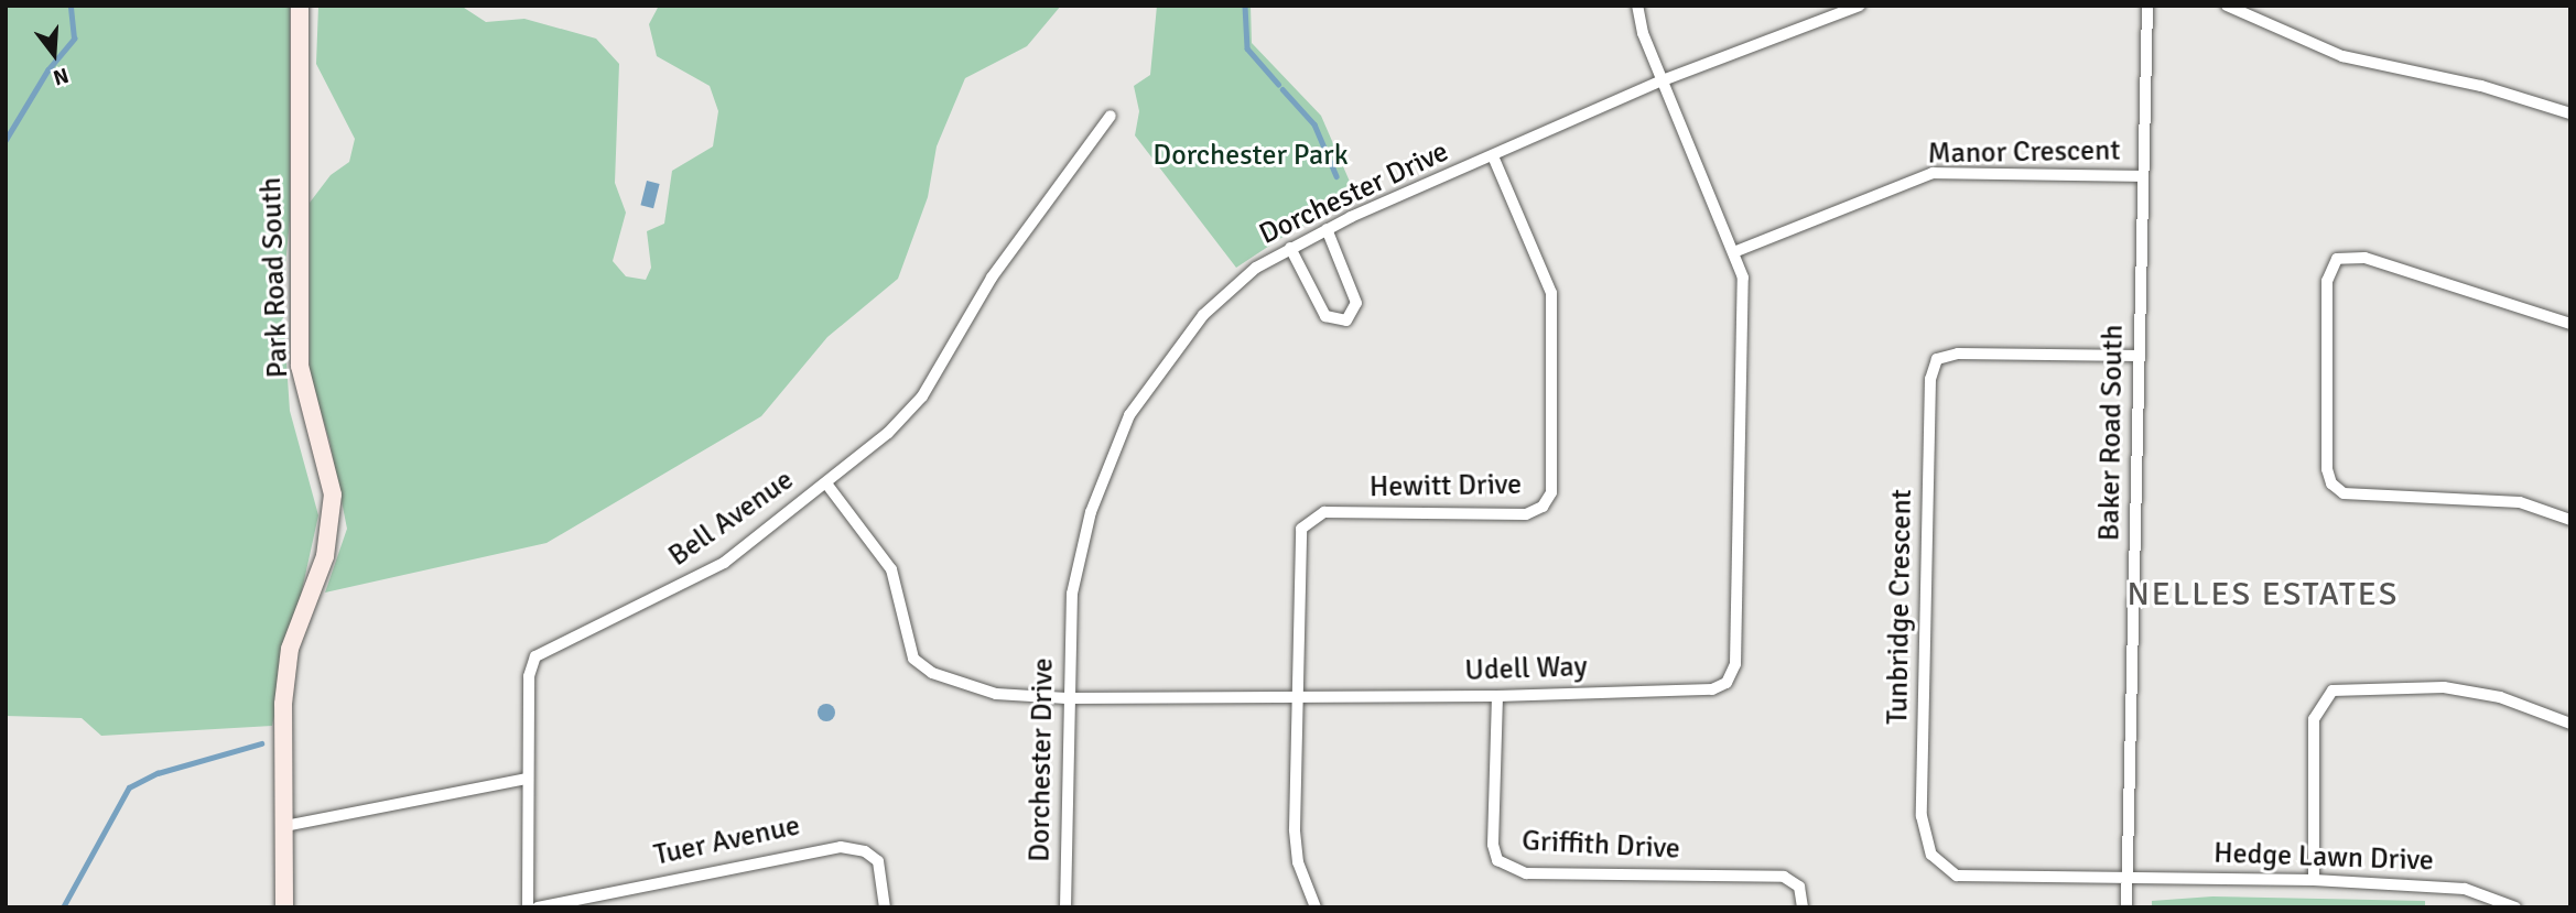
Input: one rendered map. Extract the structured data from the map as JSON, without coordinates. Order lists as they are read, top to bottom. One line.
{"streets":{"main road":["Park Road South"],"street":["Manor Crescent","Dorchester Drive","Baker Road South","Hewitt Drive","Bell Avenue","Tunbridge Crescent","Udell Way","Tuer Avenue","Griffith Drive","Hedge Lawn Drive"]},"crossings":[["Manor Crescent","Baker Road South"],["Manor Crescent","Udell Way"],["Dorchester Drive","Hewitt Drive"],["Dorchester Drive","Udell Way"],["Baker Road South","Tunbridge Crescent"],["Baker Road South","Hedge Lawn Drive"],["Hewitt Drive","Udell Way"],["Bell Avenue","Udell Way"],["Tunbridge Crescent","Hedge Lawn Drive"],["Udell Way","Griffith Drive"]],"districts":["NELLES ESTATES"],"parks":["Dorchester Park"],"north":"bottom"}
